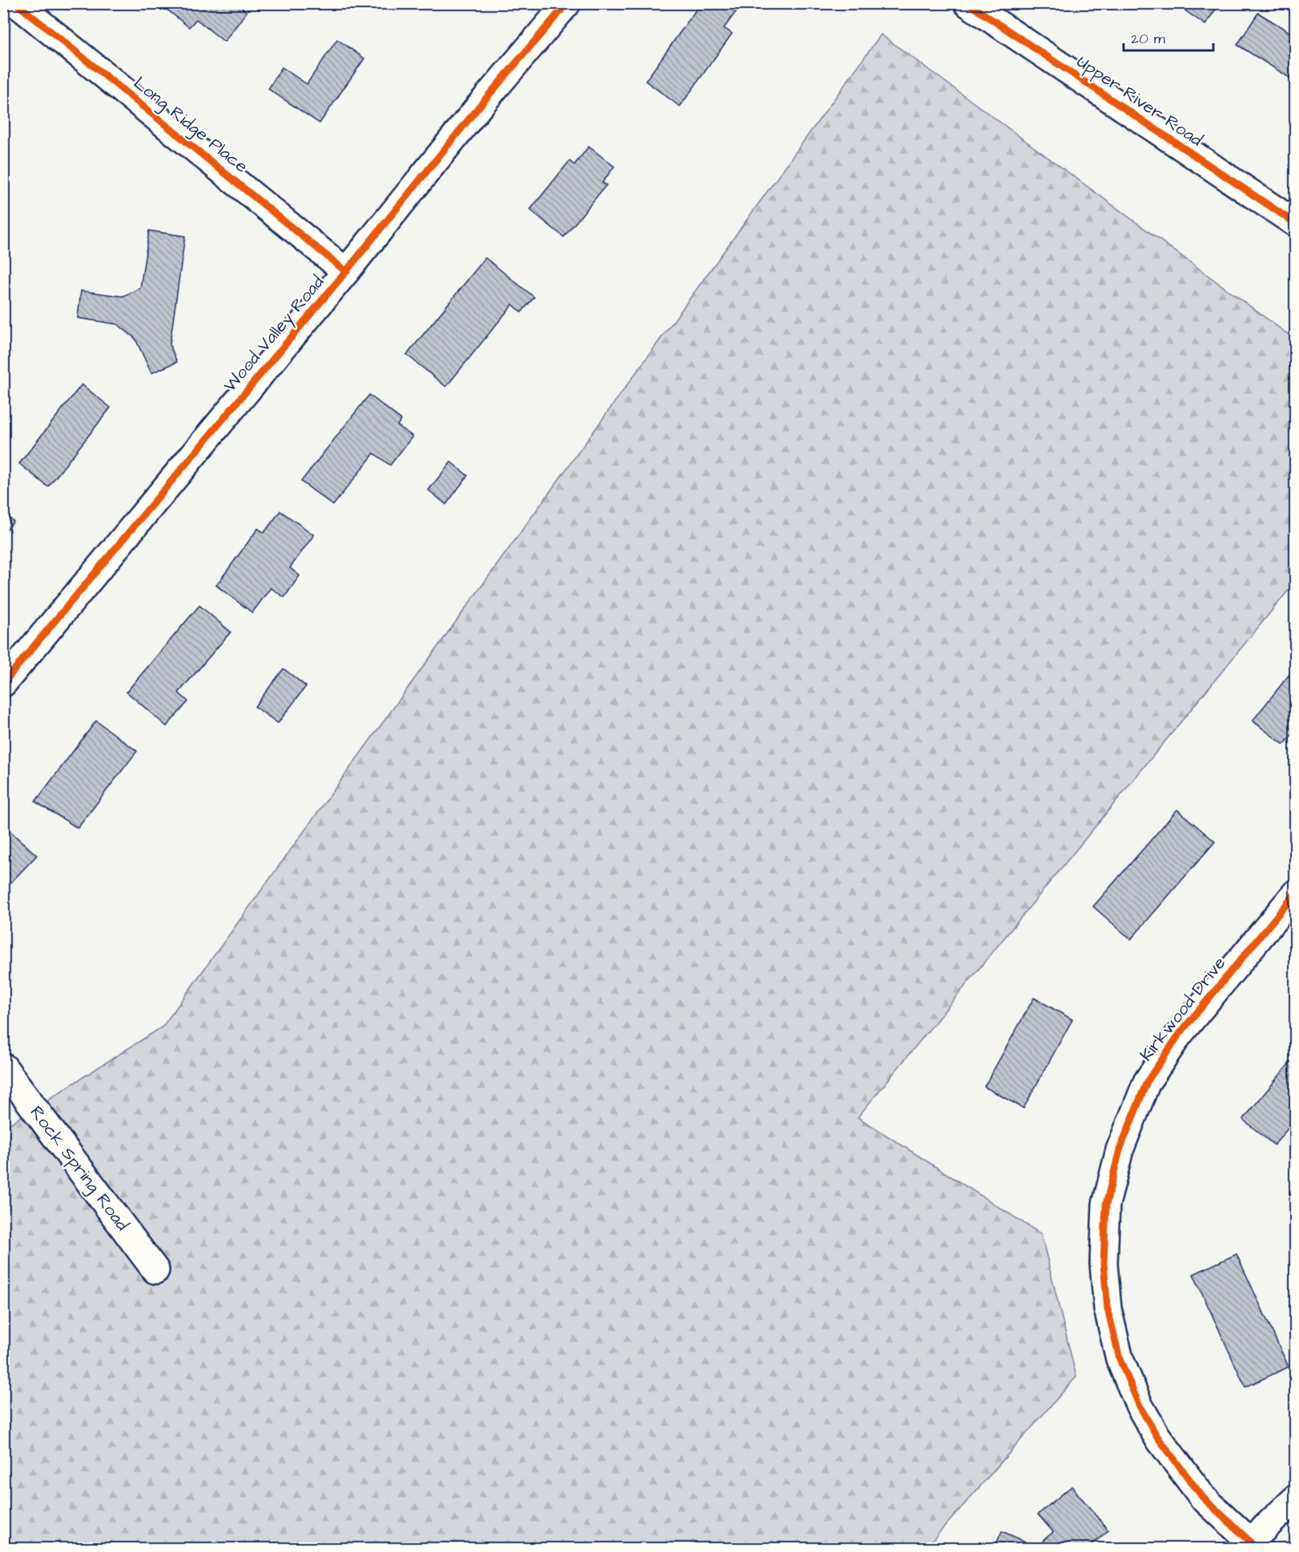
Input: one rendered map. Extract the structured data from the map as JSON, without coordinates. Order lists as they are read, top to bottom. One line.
{"streets":{"street":["Upper River Road","Long Ridge Place","Wood Valley Road","Kirkwood Drive","Rock Spring Road"]},"crossings":[["Long Ridge Place","Wood Valley Road"]],"scale_bar":"20 m"}
